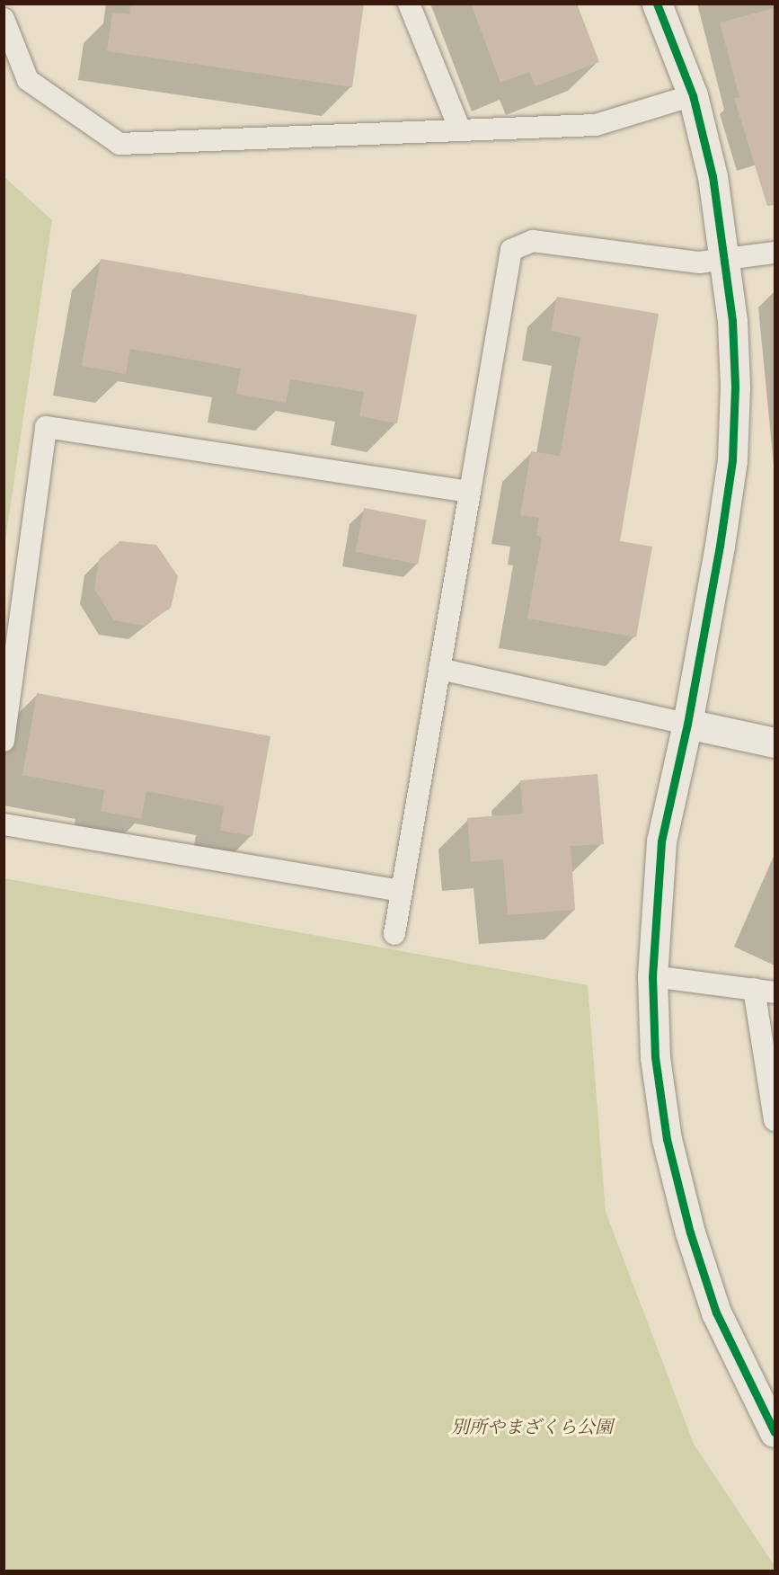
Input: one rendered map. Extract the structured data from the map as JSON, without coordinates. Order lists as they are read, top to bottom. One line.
{"parks":["別所やまざくら公園"]}
